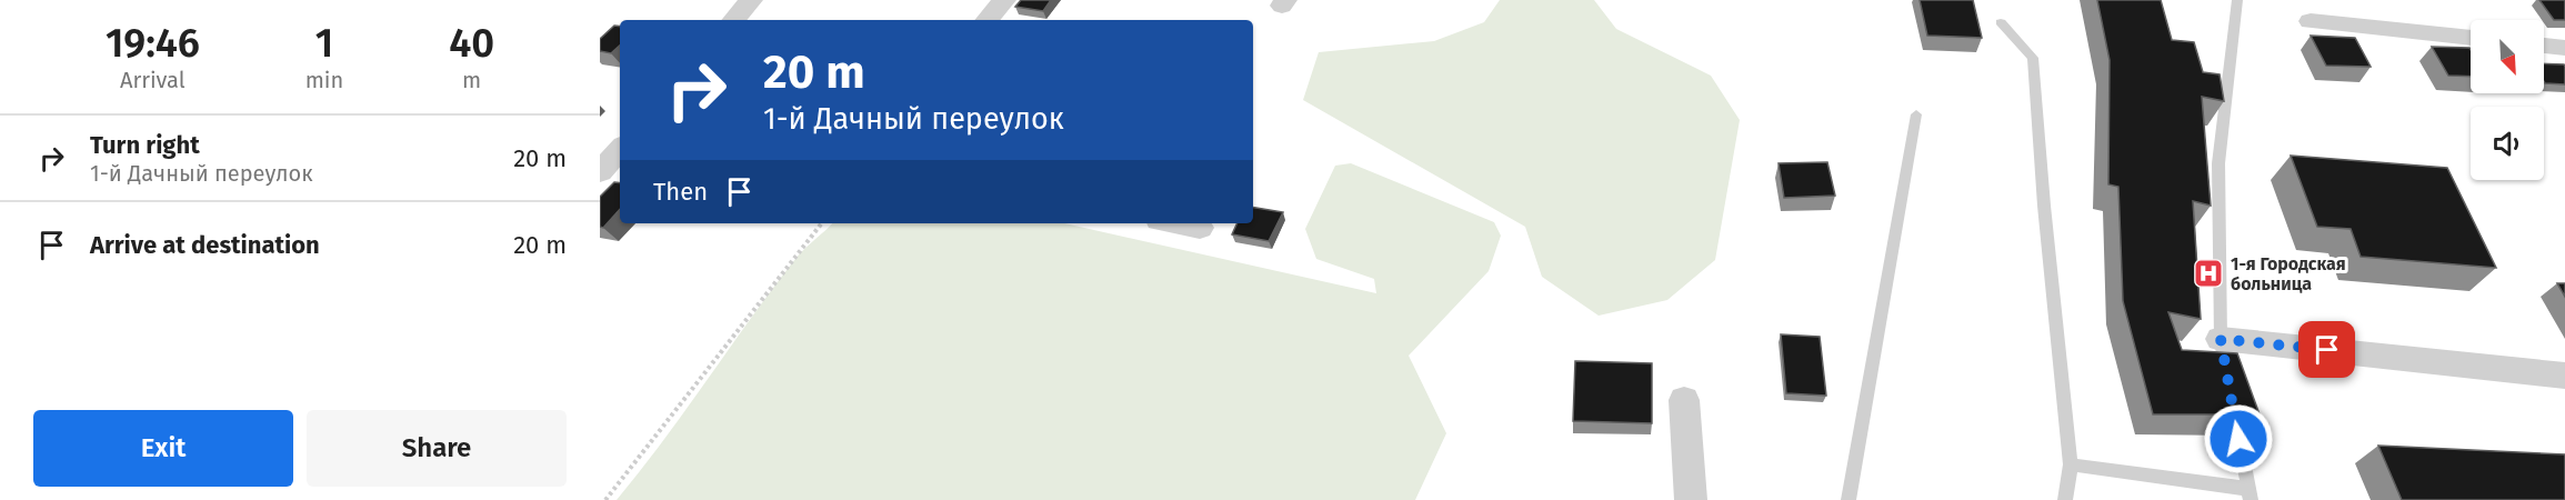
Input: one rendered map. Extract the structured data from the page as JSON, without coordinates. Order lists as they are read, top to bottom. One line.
{"places":{"hospital":["1-я Городская больница"]},"north":"bottom right","page":{"eta":["19:46","Arrival","1","min","40","m"],"turn":["20 m","1-й Дачный переулок"],"list":[{"name":"Turn right","note":"1-й Дачный переулок","value":"20 m"},{"name":"Arrive at destination","value":"20 m"}],"then":"Then","buttons":["Exit","Share"]}}
